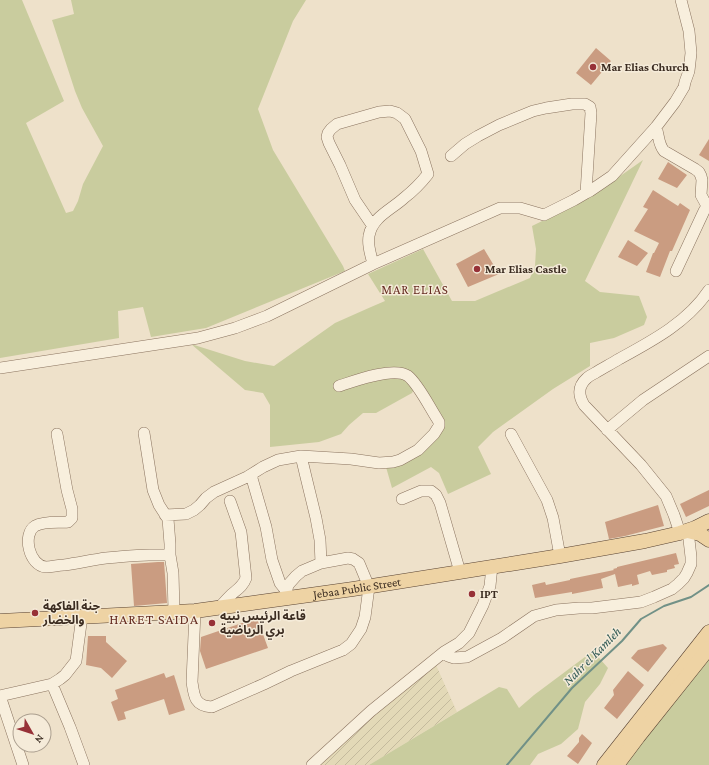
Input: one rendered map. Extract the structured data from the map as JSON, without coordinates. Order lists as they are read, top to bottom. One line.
{"streets":{"main road":["Jebaa Public Street"]},"districts":["MAR ELIAS","HARET SAIDA"],"water":["Nahr el Kamleh"],"places":["Mar Elias Church","Mar Elias Castle","IPT","جنة الفاكهة والخضار","قاعة الرئيس نبيه بري الرياضية"],"north":"bottom right"}
